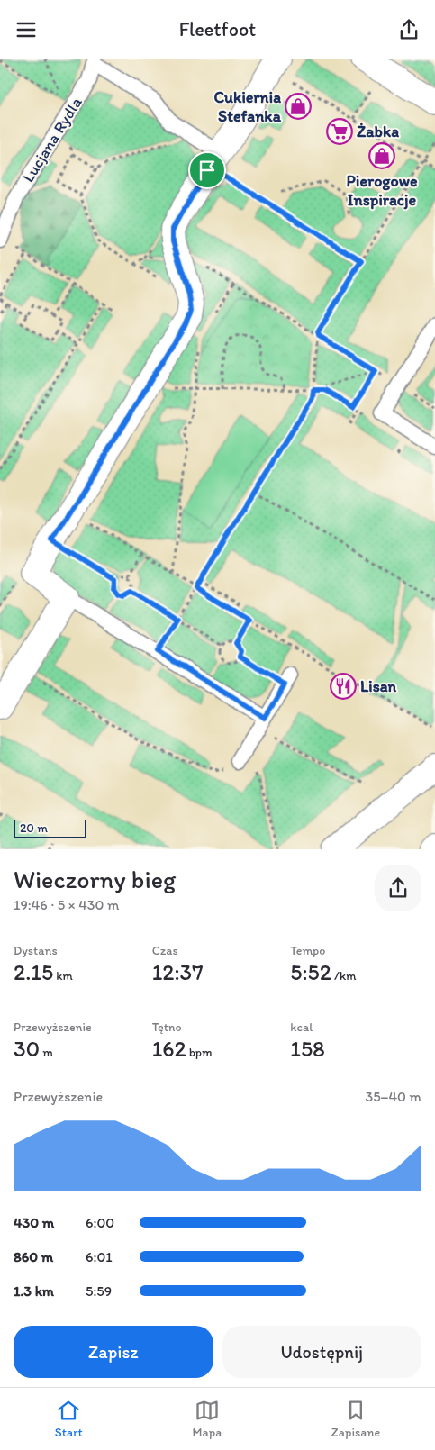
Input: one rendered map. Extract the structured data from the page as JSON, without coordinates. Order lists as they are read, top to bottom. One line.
{"streets":{"lane":["Lucjana Rydla"]},"places":{"shop":["Cukiernia Stefanka","Pierogowe Inspiracje"],"supermarket":["Żabka"],"restaurant":["Lisan"]},"scale_bar":"20 m","page":{"header":"Fleetfoot","scale":"20 m","heading":["Wieczorny bieg","19:46 · 5 × 430 m"],"stats":[["Dystans","2.15 km"],["Czas","12:37"],["Tempo","5:52 /km"],["Przewyższenie","30 m"],["Tętno","162 bpm"],["kcal","158"]],"chart":["Przewyższenie","35–40 m"],"list":[{"name":"430 m","note":"6:00"},{"name":"860 m","note":"6:01"},{"name":"1.3 km","note":"5:59"}],"buttons":["Zapisz","Udostępnij"],"tabs":["Start","Mapa","Zapisane"]}}
